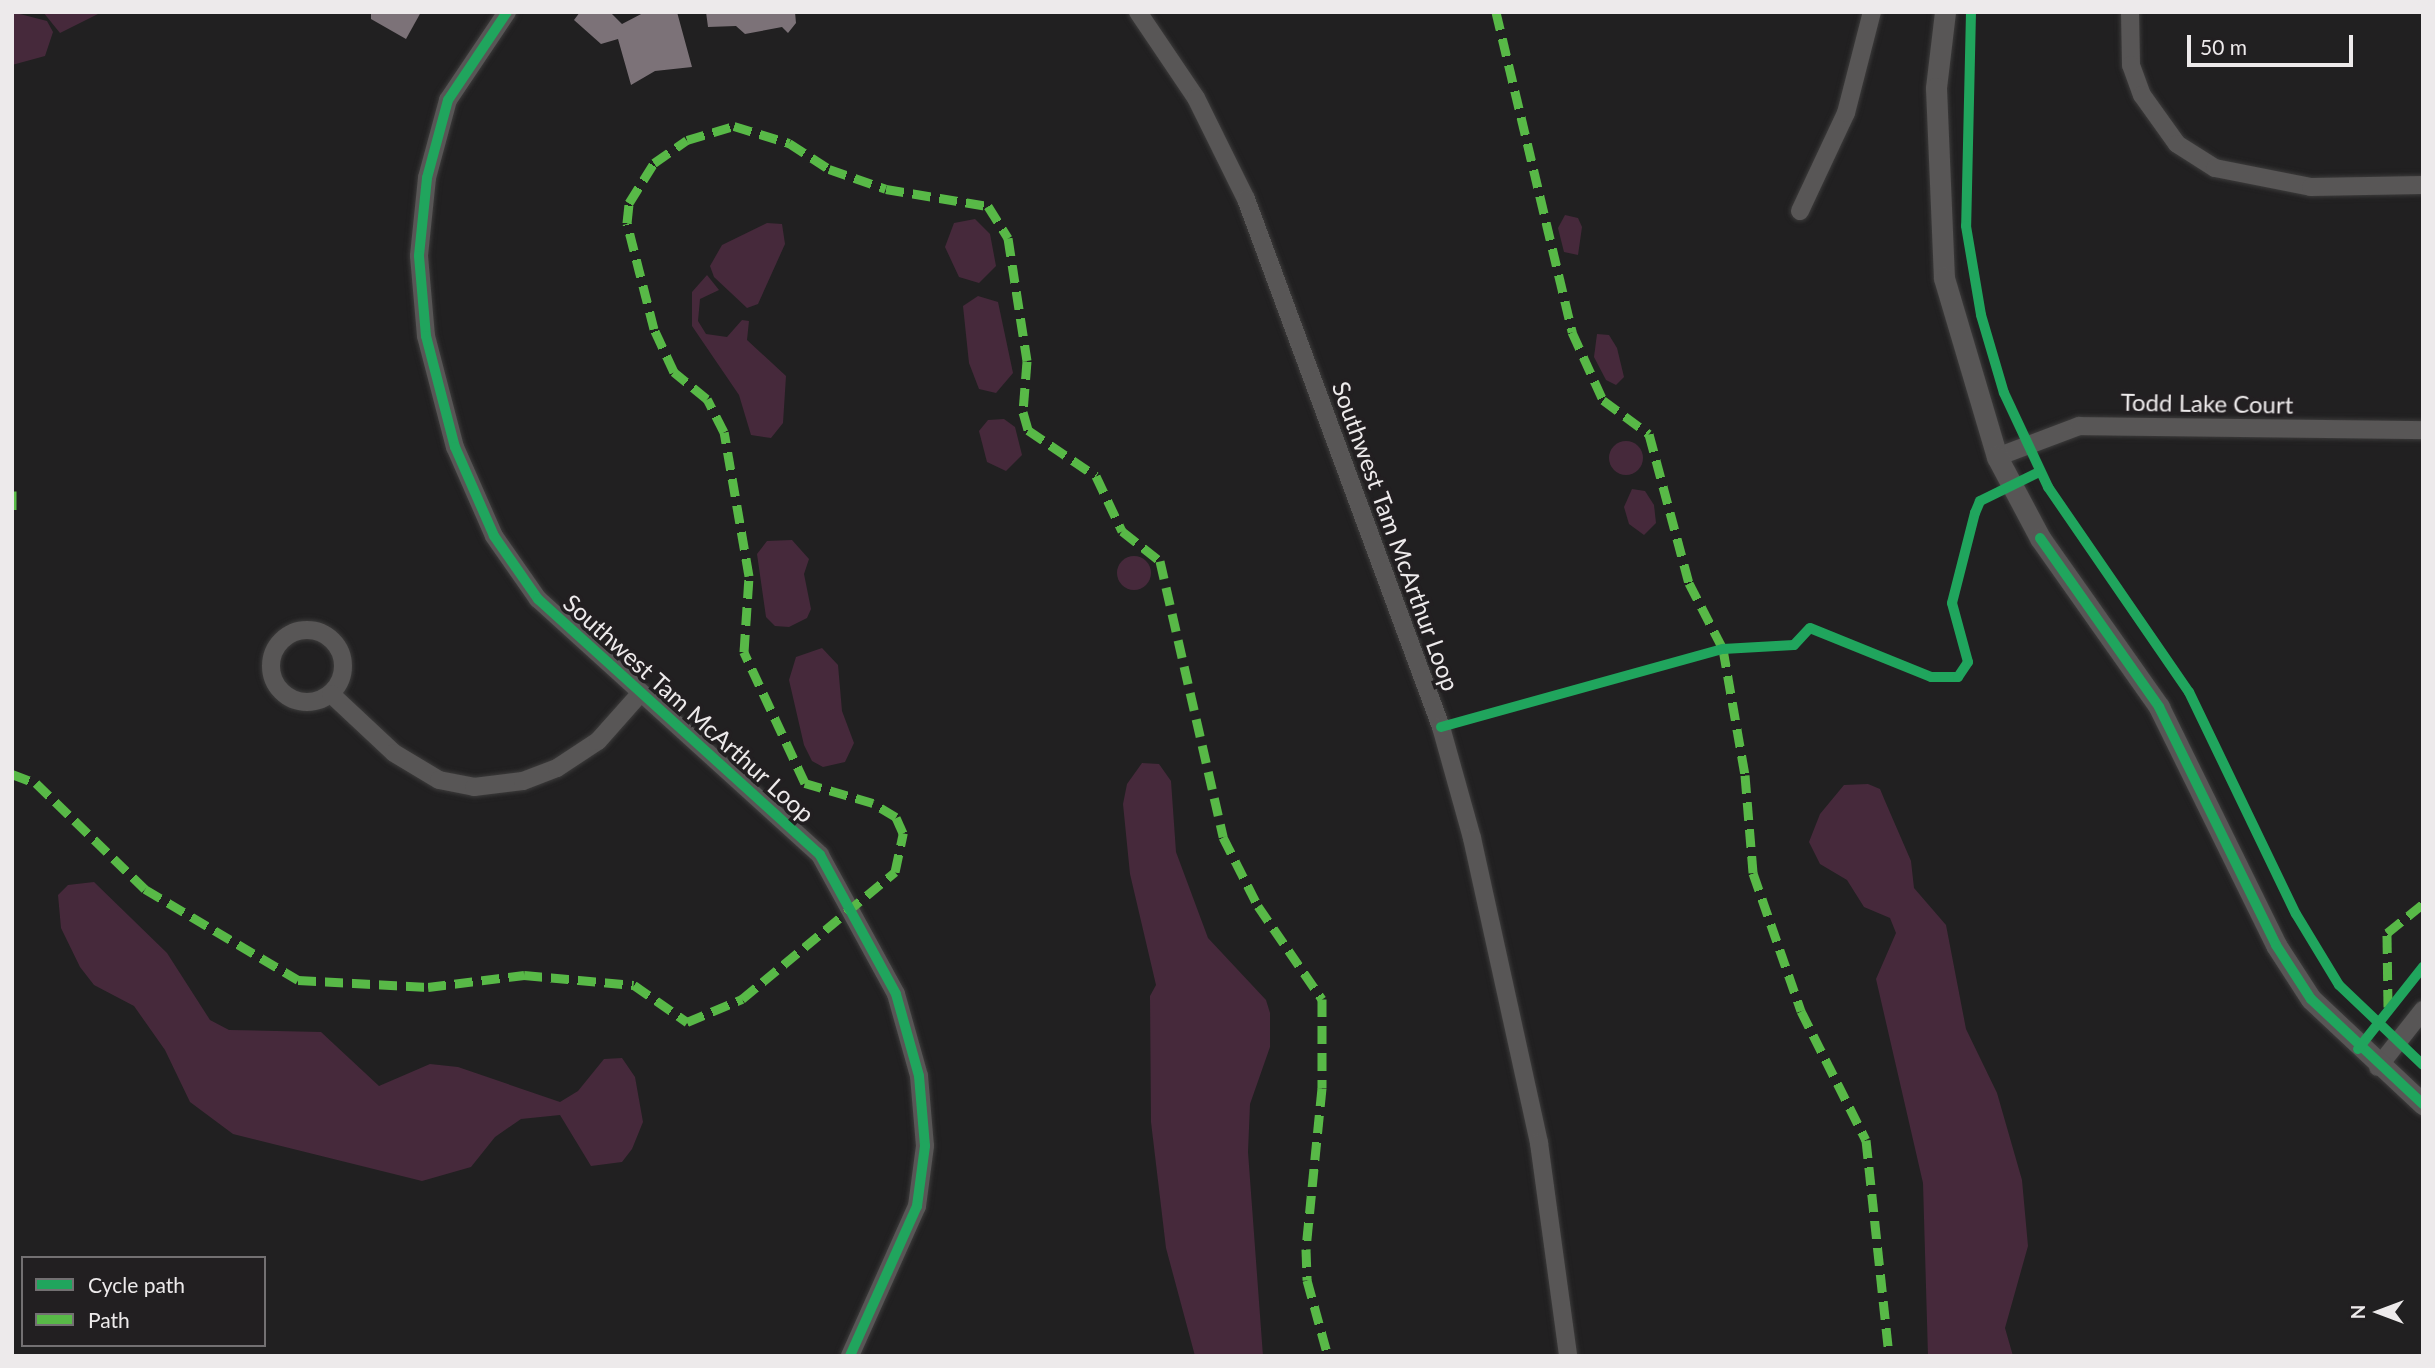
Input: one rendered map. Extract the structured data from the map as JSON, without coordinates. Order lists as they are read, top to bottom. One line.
{"streets":{"street":["Todd Lake Court","Southwest Tam McArthur Loop"]},"legend":["Cycle path","Path"],"scale_bar":"50 m","north":"left"}
